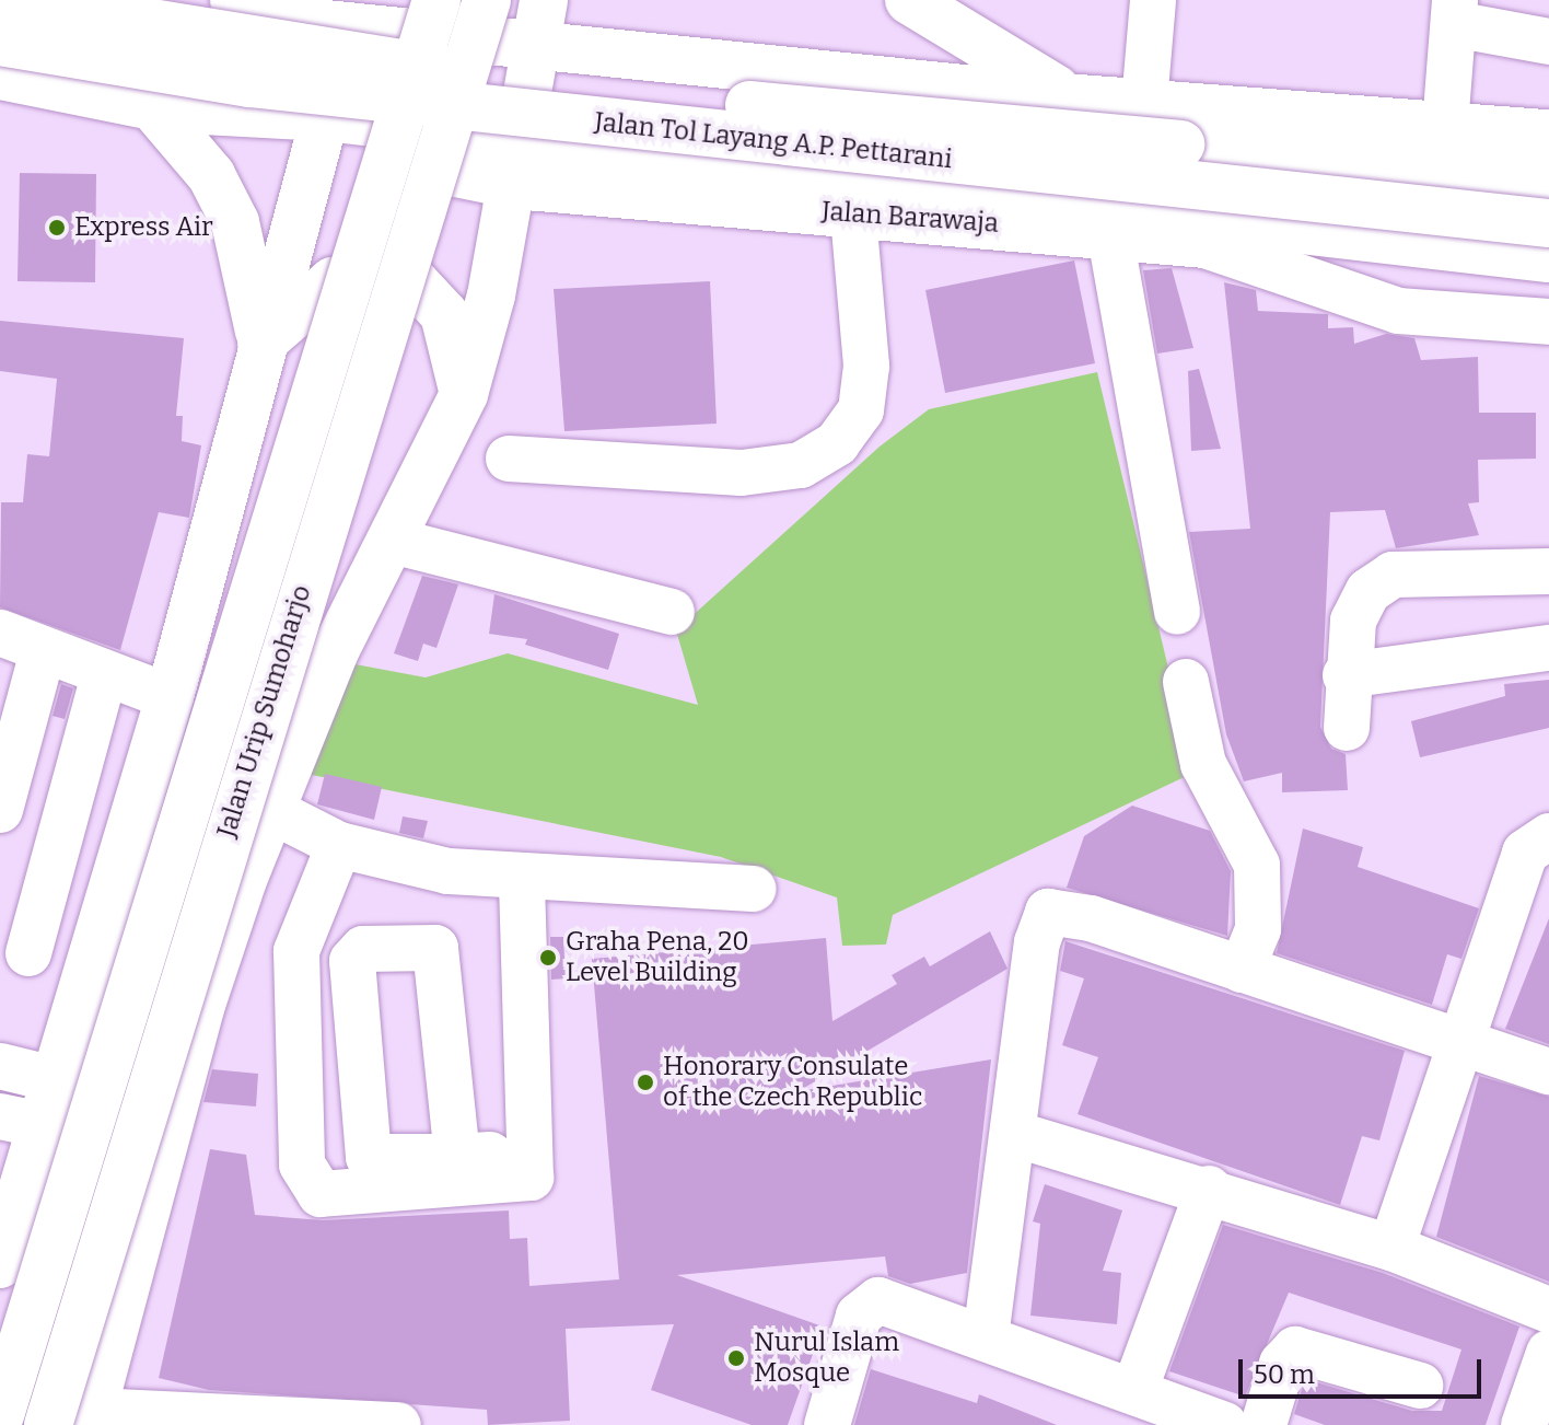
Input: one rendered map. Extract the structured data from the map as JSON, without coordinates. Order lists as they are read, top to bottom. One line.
{"streets":{"highway":["Jalan Tol Layang A.P. Pettarani","Jalan Urip Sumoharjo"],"street":["Jalan Barawaja"]},"places":["Express Air","Graha Pena, 20 Level Building","Honorary Consulate of the Czech Republic","Nurul Islam Mosque"],"scale_bar":"50 m"}
